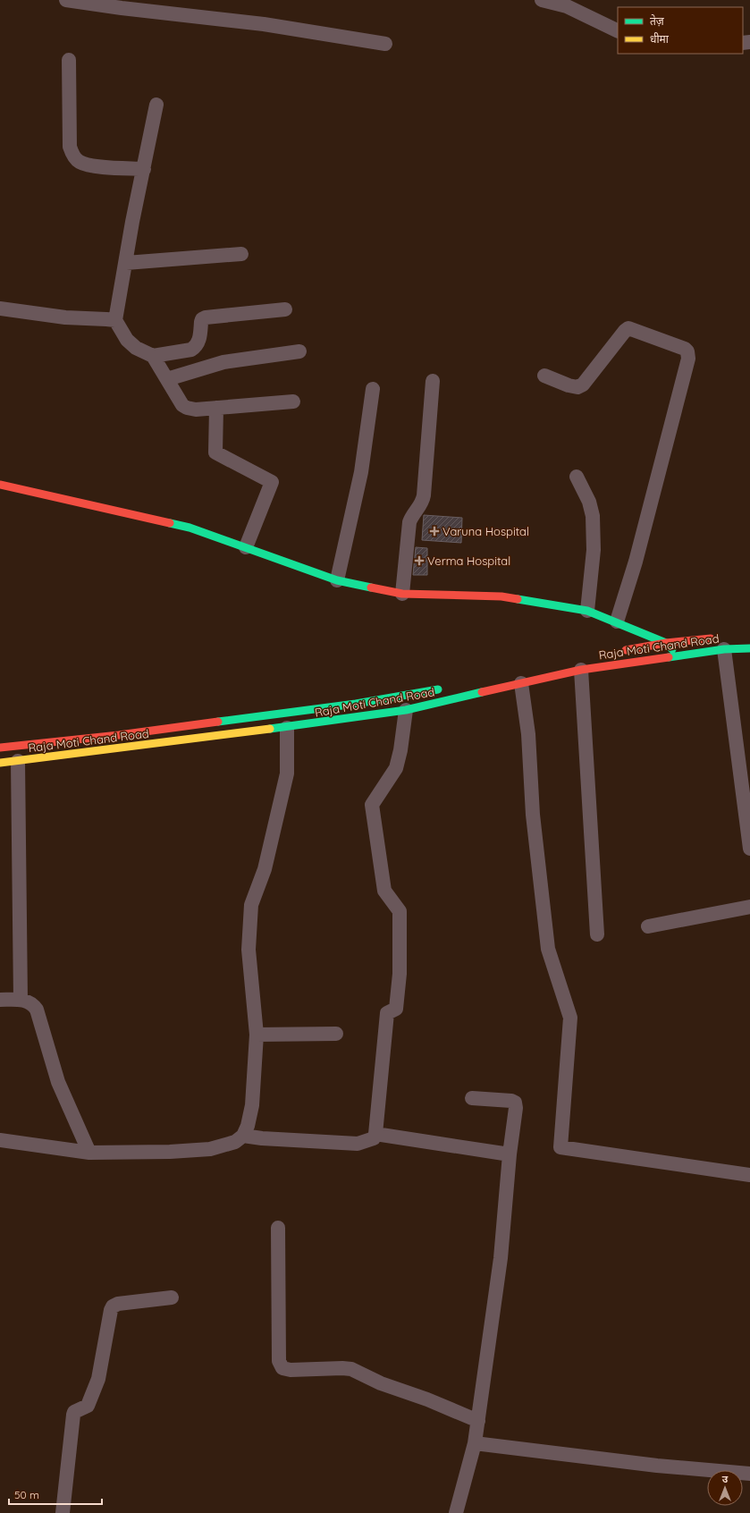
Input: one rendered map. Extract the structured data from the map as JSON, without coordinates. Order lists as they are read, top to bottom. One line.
{"streets":{"main road":["Raja Moti Chand Road"]},"places":{"health":["Varuna Hospital","Verma Hospital"]},"legend":["तेज़","धीमा"],"scale_bar":"50 m","north":"top"}
